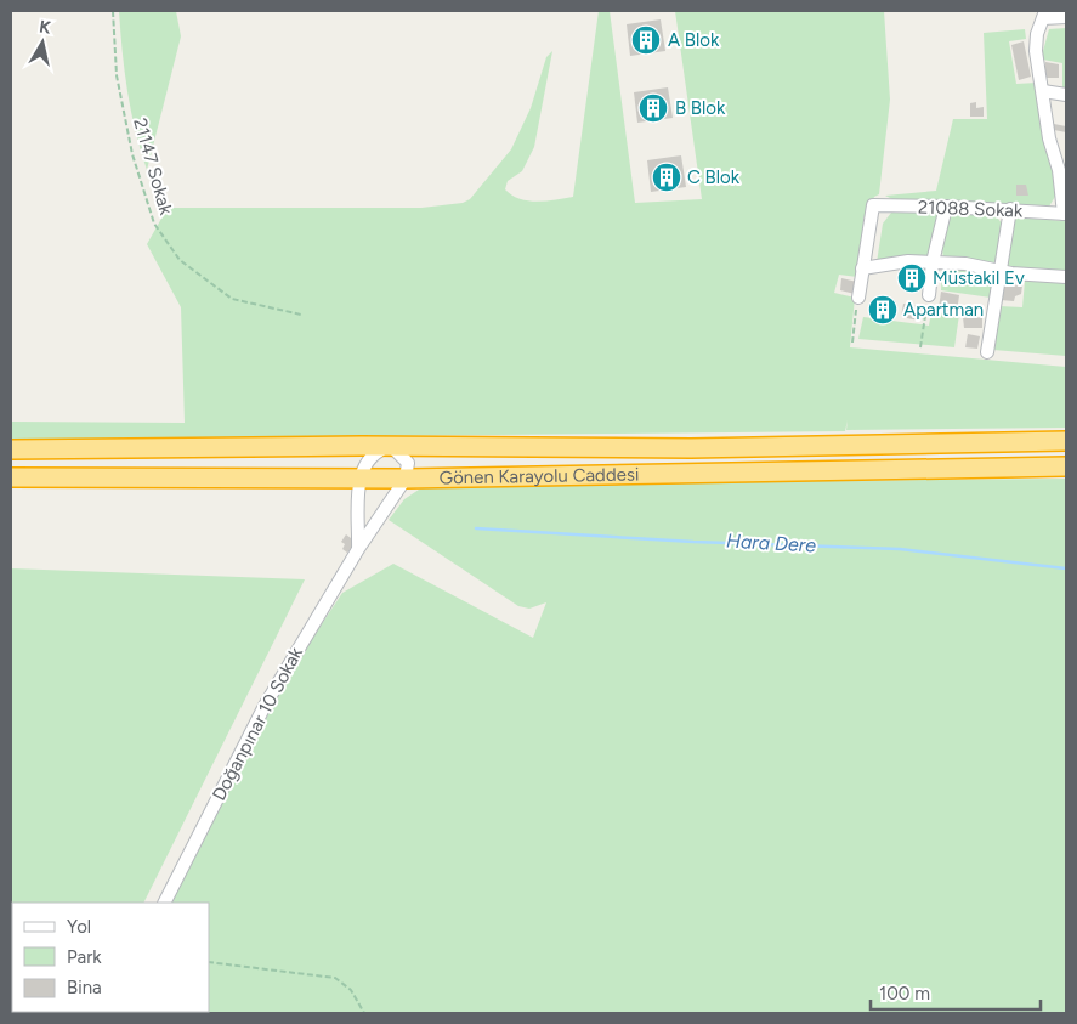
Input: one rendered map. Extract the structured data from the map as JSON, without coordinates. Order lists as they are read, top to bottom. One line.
{"streets":{"highway":["Gönen Karayolu Caddesi"],"street":["21088 Sokak","Doğanpınar 10 Sokak"],"path":["21147 Sokak"]},"crossings":[["Gönen Karayolu Caddesi","Doğanpınar 10 Sokak"]],"water":["Hara Dere"],"places":{"building":["A Blok","B Blok","C Blok","Müstakil Ev","Apartman"]},"legend":["Yol","Park","Bina"],"scale_bar":"100 m","north":"top"}
